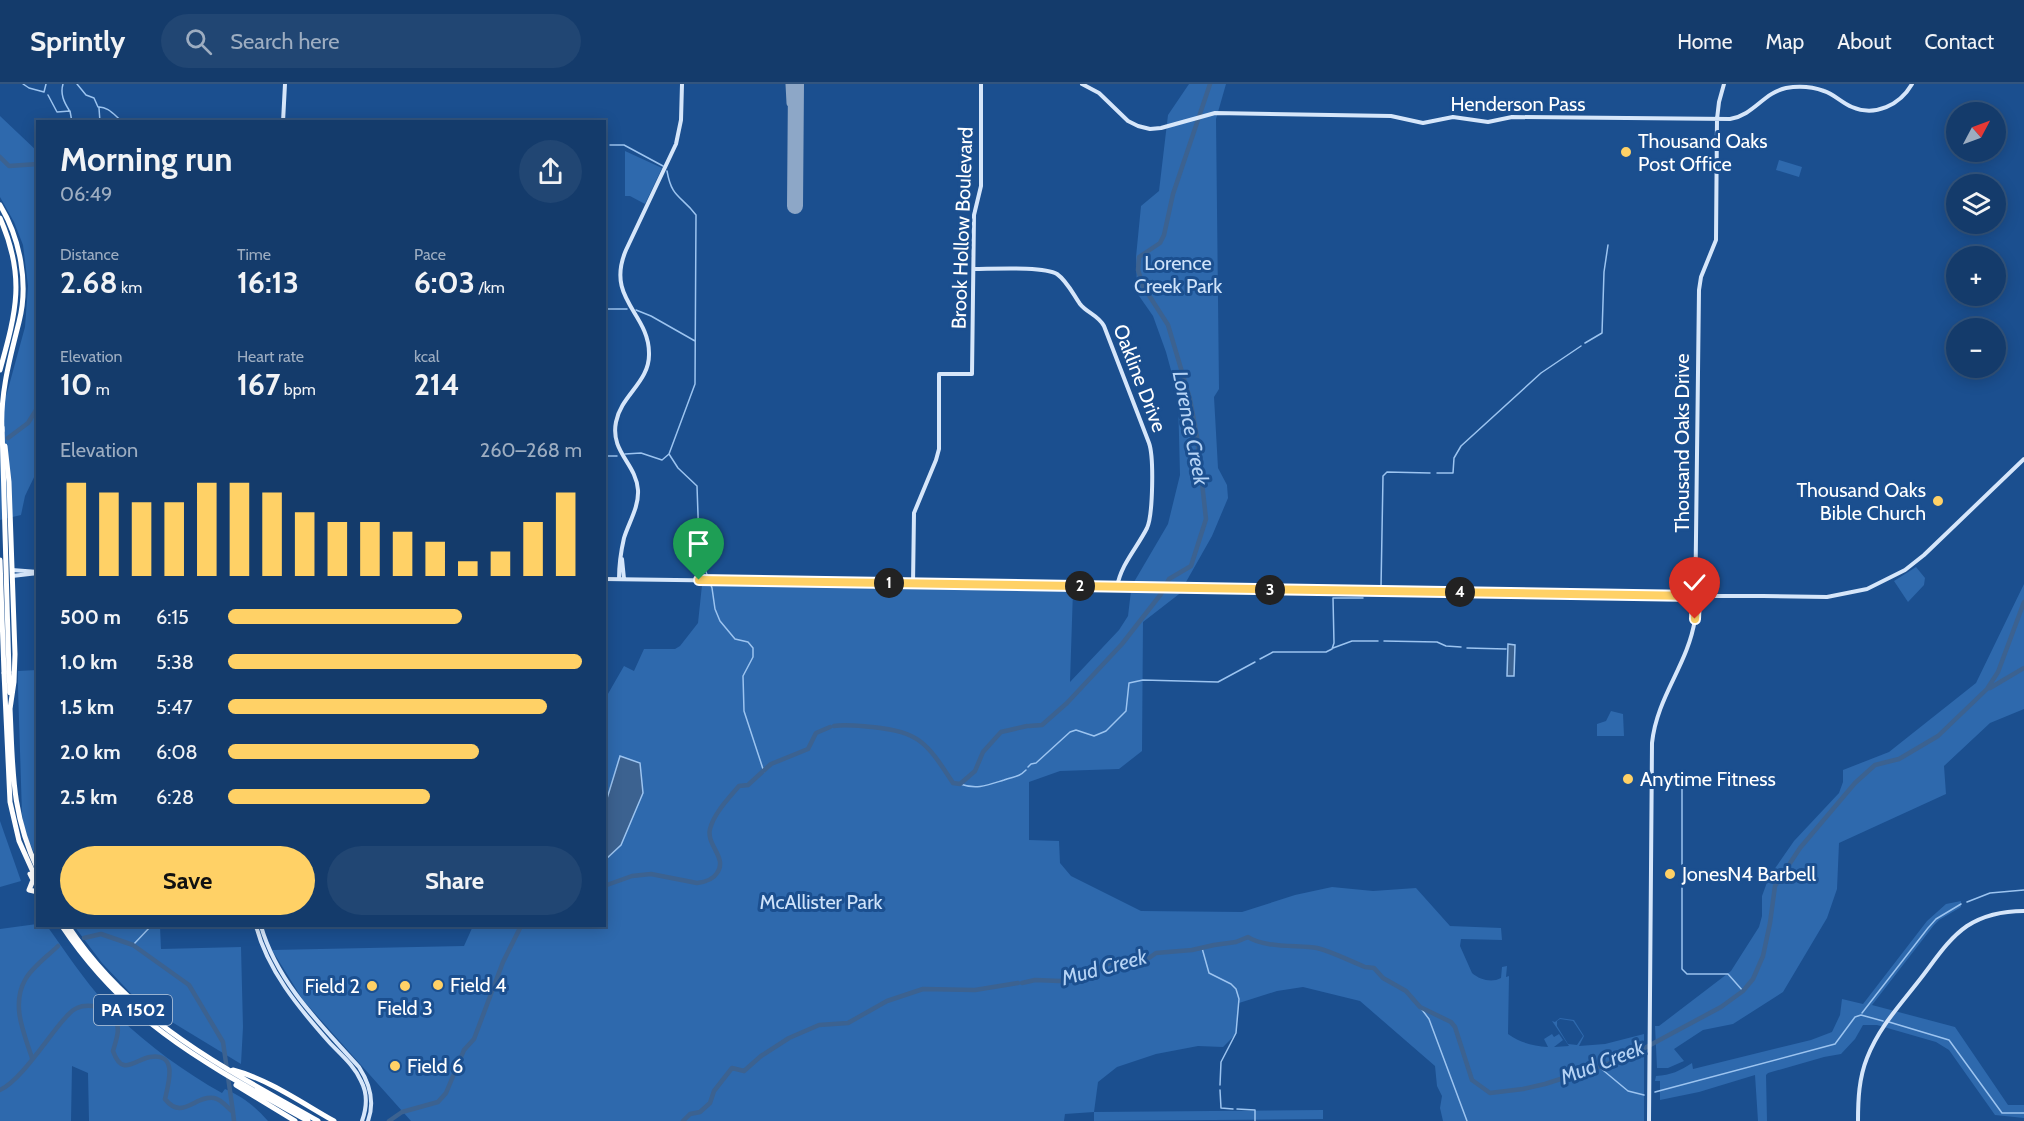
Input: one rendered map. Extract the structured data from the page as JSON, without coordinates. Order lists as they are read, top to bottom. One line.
{"streets":{"highway":["PA 1502"],"main road":["Henderson Pass","Brook Hollow Boulevard","Oakline Drive","Thousand Oaks Drive"]},"crossings":[["Henderson Pass","Thousand Oaks Drive"],["Brook Hollow Boulevard","Oakline Drive"]],"water":["Lorence Creek","Mud Creek"],"parks":["Lorence Creek Park","McAllister Park"],"places":["Thousand Oaks Post Office","Thousand Oaks Bible Church","Anytime Fitness","JonesN4 Barbell","Field 4","Field 2","Field 3","Field 6"],"north":"top right","page":{"header":"Sprintly","search":"Search here","nav":["Home","Map","About","Contact"],"map_buttons":["+","−"],"heading":["Morning run","06:49"],"stats":[["Distance","2.68 km"],["Time","16:13"],["Pace","6:03 /km"],["Elevation","10 m"],["Heart rate","167 bpm"],["kcal","214"]],"chart":["Elevation","260–268 m"],"pins":["1","2","3","4"],"list":[{"name":"500 m","note":"6:15"},{"name":"1.0 km","note":"5:38"},{"name":"1.5 km","note":"5:47"},{"name":"2.0 km","note":"6:08"},{"name":"2.5 km","note":"6:28"}],"buttons":["Save","Share"]}}
